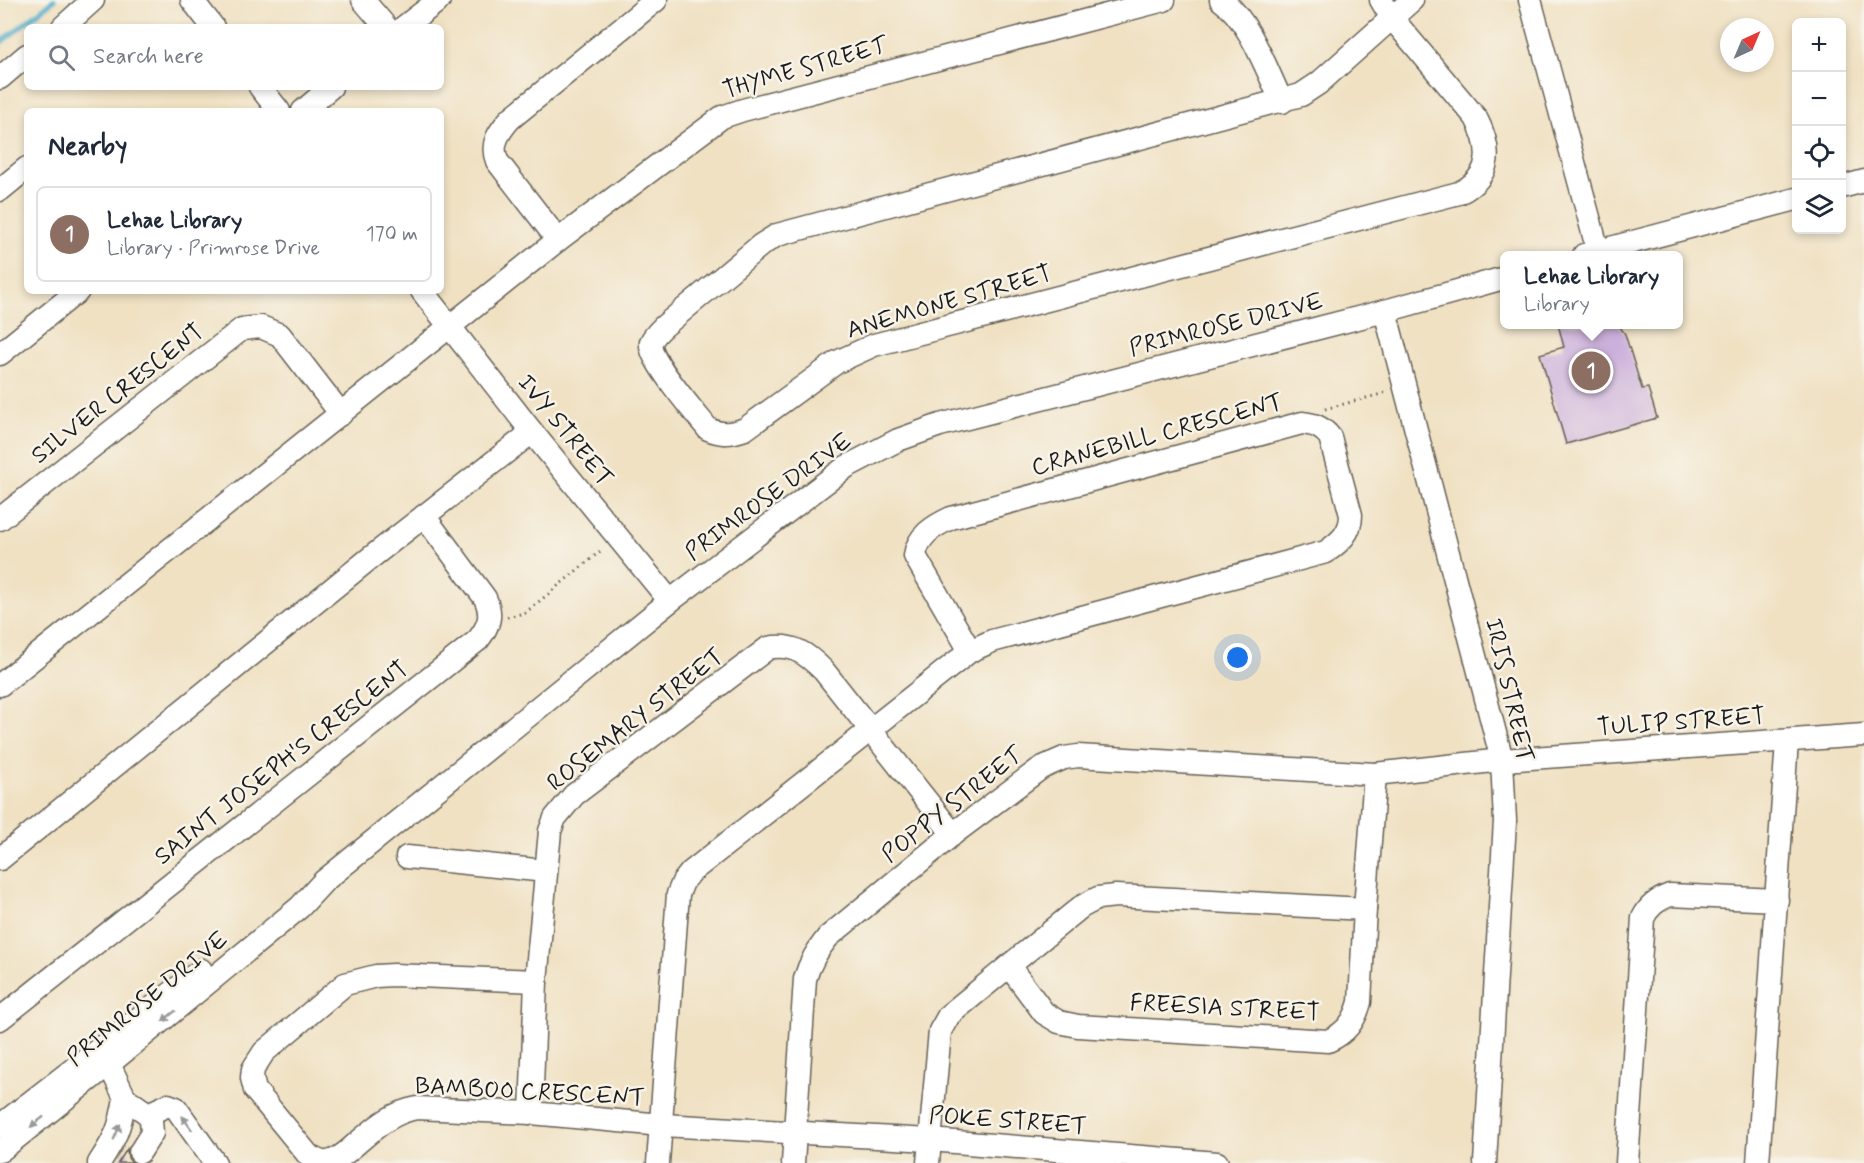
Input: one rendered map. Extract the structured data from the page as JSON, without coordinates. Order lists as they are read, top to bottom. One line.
{"streets":{"street":["THYME STREET","ANEMONE STREET","PRIMROSE DRIVE","SILVER CRESCENT","IVY STREET","CRANEBILL CRESCENT","IRIS STREET","ROSEMARY STREET","TULIP STREET","SAINT JOSEPH'S CRESCENT","POPPY STREET","FREESIA STREET","BAMBOO CRESCENT","POKE STREET"]},"crossings":[["THYME STREET","IVY STREET"],["PRIMROSE DRIVE","IVY STREET"],["PRIMROSE DRIVE","IRIS STREET"],["CRANEBILL CRESCENT","ROSEMARY STREET"],["CRANEBILL CRESCENT","BAMBOO CRESCENT"],["IRIS STREET","TULIP STREET"],["IRIS STREET","POPPY STREET"],["ROSEMARY STREET","POPPY STREET"],["ROSEMARY STREET","BAMBOO CRESCENT"],["TULIP STREET","POPPY STREET"],["POPPY STREET","FREESIA STREET"],["POPPY STREET","BAMBOO CRESCENT"],["POPPY STREET","POKE STREET"],["BAMBOO CRESCENT","POKE STREET"]],"north":"top right","page":{"map_buttons":["+","−"],"search":"Search here","heading":"Nearby","list":[{"mark":"1","name":"Lehae Library","note":"Library · Primrose Drive","value":"170 m"}],"popup":["Lehae Library","Library"],"pins":"1"}}
